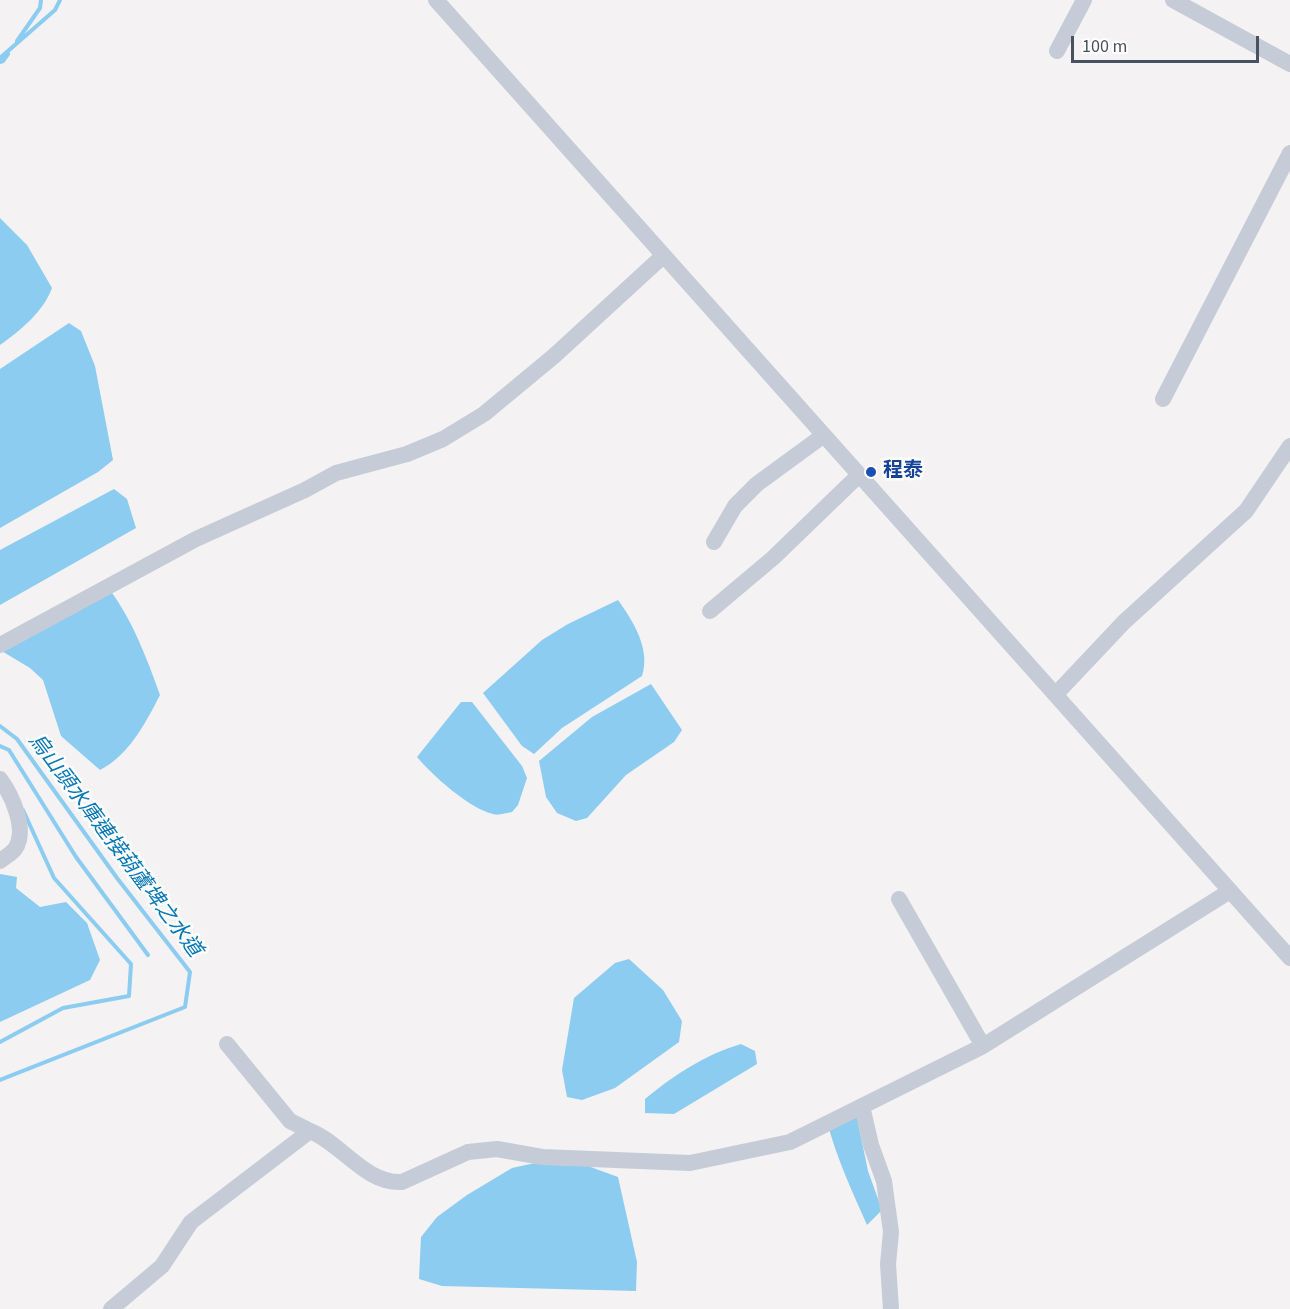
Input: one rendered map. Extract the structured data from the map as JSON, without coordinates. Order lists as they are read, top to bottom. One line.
{"water":["烏山頭水庫連接葫蘆埤之水道"],"places":["程泰"],"scale_bar":"100 m"}
